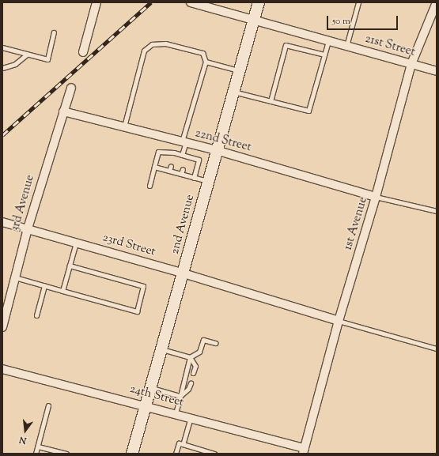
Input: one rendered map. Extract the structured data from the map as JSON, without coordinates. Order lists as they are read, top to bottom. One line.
{"streets":{"main road":["2nd Avenue"],"street":["21st Street","22nd Street","3rd Avenue","1st Avenue","23rd Street","24th Street"]},"crossings":[["21st Street","1st Avenue"],["21st Street","2nd Avenue"],["22nd Street","3rd Avenue"],["22nd Street","1st Avenue"],["22nd Street","2nd Avenue"],["3rd Avenue","23rd Street"],["1st Avenue","23rd Street"],["1st Avenue","24th Street"],["2nd Avenue","23rd Street"],["2nd Avenue","24th Street"]],"scale_bar":"50 m","north":"bottom"}
